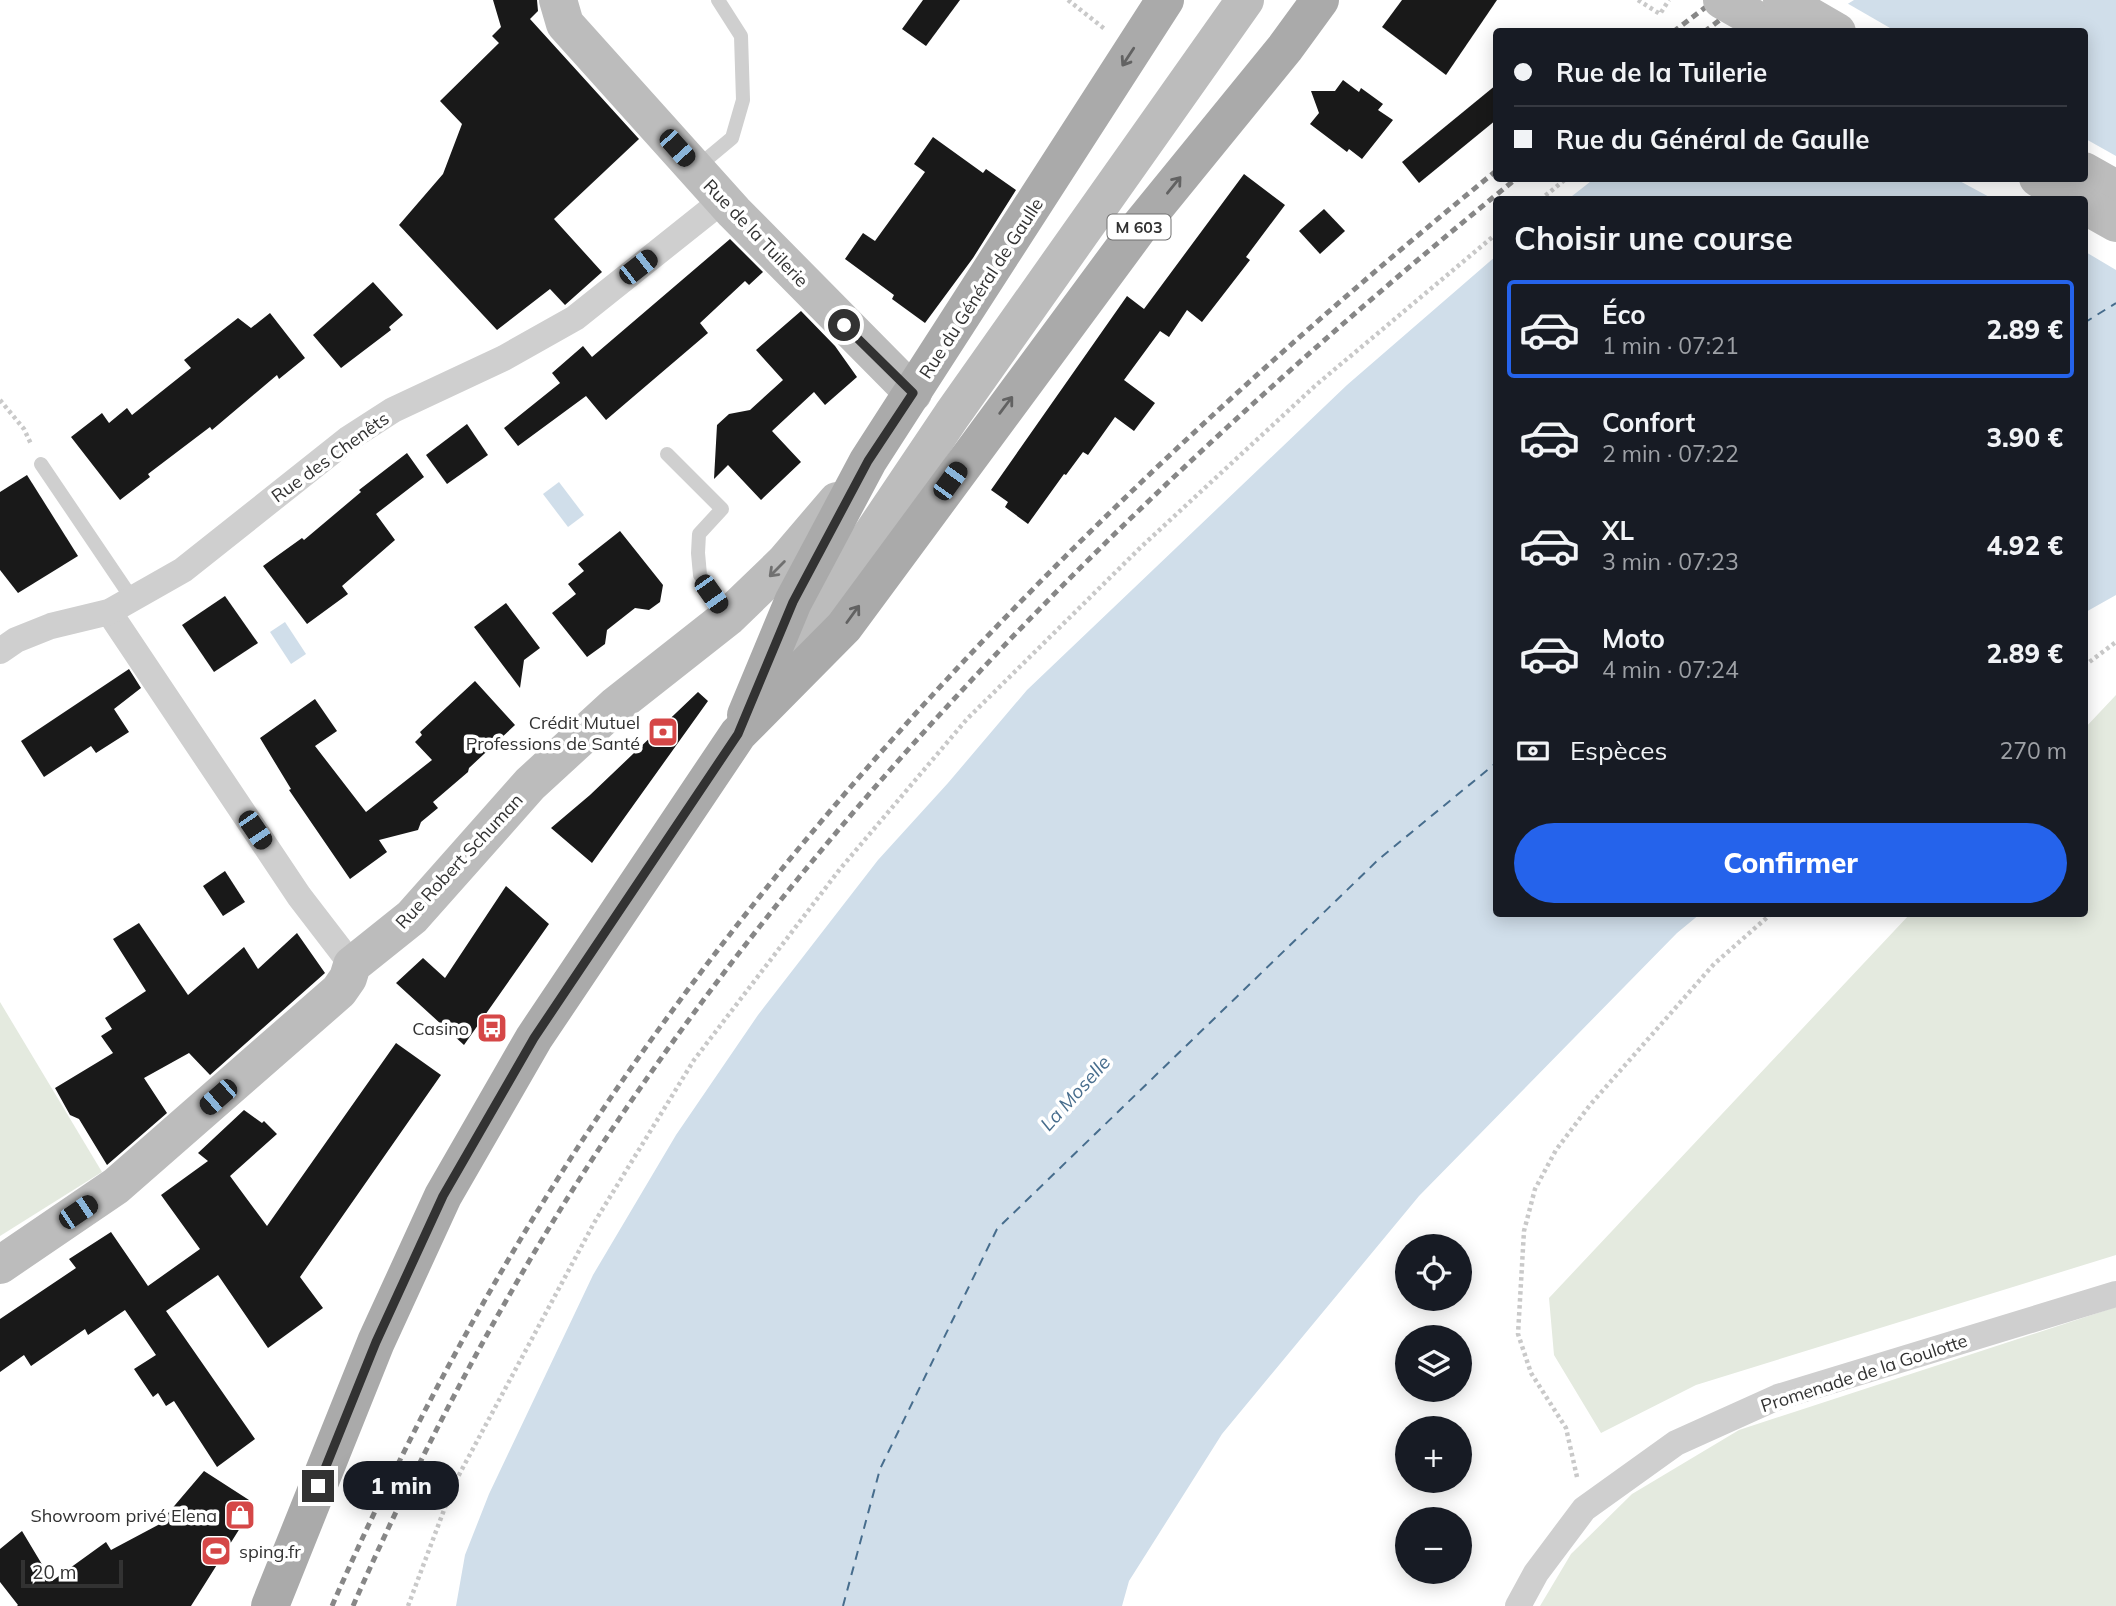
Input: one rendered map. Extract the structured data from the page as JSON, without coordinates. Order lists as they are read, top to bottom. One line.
{"streets":{"main road":["M 603","Rue du Général de Gaulle"],"street":["Rue de la Tuilerie","Rue des Chenêts","Rue Robert Schuman","Promenade de la Goulotte"]},"crossings":[["Rue de la Tuilerie","Rue du Général de Gaulle"],["Rue de la Tuilerie","Rue des Chenêts"],["Rue du Général de Gaulle","Rue Robert Schuman"]],"water":["La Moselle"],"places":{"bank":["Crédit Mutuel Professions de Santé"],"bus stop":["Casino"],"shop":["Showroom privé Elena"],"sports":["sping.fr"]},"scale_bar":"20 m","page":{"banner":["Rue de la Tuilerie","Rue du Général de Gaulle"],"heading":"Choisir une course","list":[{"name":"Éco","note":"1 min · 07:21","value":"2.89 €"},{"name":"Confort","note":"2 min · 07:22","value":"3.90 €"},{"name":"XL","note":"3 min · 07:23","value":"4.92 €"},{"name":"Moto","note":"4 min · 07:24","value":"2.89 €"}],"pay":["Espèces","270 m"],"buttons":"Confirmer","map_buttons":["+","−"],"bubble":"1 min","scale":"20 m"}}
